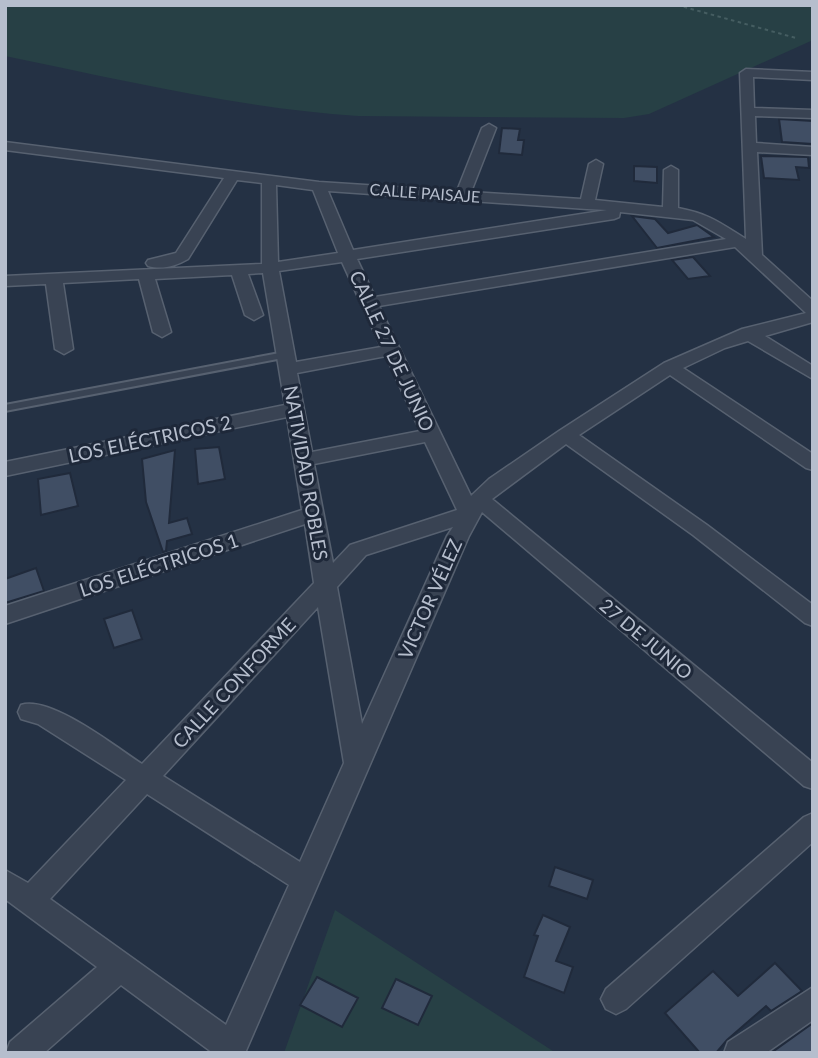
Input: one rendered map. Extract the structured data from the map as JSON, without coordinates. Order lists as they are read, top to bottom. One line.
{"streets":{"street":["CALLE PAISAJE","CALLE 27 DE JUNIO","LOS ELÉCTRICOS 2","NATIVIDAD ROBLES","LOS ELÉCTRICOS 1","VICTOR VÉLEZ","27 DE JUNIO","CALLE CONFORME"]},"crossings":[["CALLE PAISAJE","CALLE 27 DE JUNIO"],["CALLE PAISAJE","NATIVIDAD ROBLES"],["CALLE 27 DE JUNIO","VICTOR VÉLEZ"],["CALLE 27 DE JUNIO","27 DE JUNIO"],["CALLE 27 DE JUNIO","CALLE CONFORME"],["LOS ELÉCTRICOS 2","NATIVIDAD ROBLES"],["NATIVIDAD ROBLES","LOS ELÉCTRICOS 1"],["NATIVIDAD ROBLES","VICTOR VÉLEZ"],["NATIVIDAD ROBLES","CALLE CONFORME"],["VICTOR VÉLEZ","27 DE JUNIO"],["VICTOR VÉLEZ","CALLE CONFORME"],["27 DE JUNIO","CALLE CONFORME"]]}
